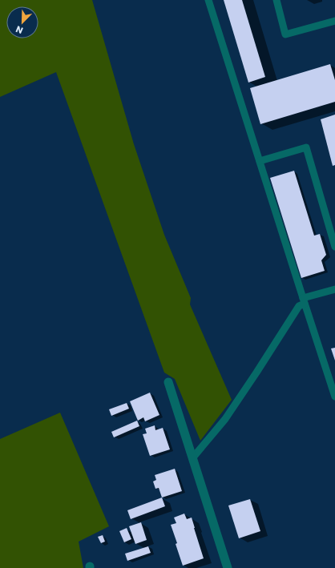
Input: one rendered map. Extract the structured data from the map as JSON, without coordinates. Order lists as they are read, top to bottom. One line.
{"north":"bottom left"}
